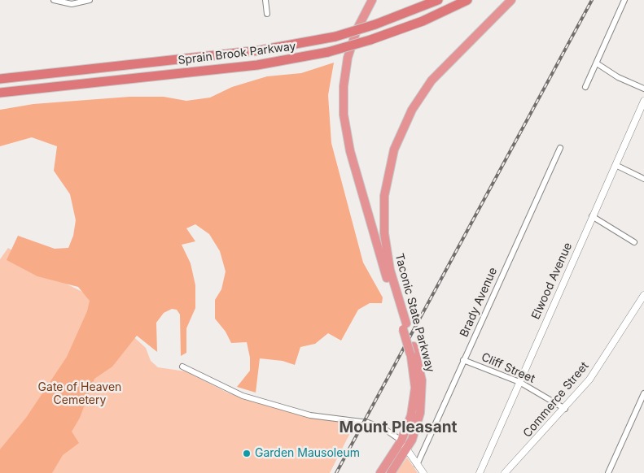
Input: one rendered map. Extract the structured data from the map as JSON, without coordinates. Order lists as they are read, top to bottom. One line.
{"streets":{"highway":["Sprain Brook Parkway","Taconic State Parkway"],"street":["Elwood Avenue","Brady Avenue","Cliff Street","Commerce Street"]},"crossings":[["Elwood Avenue","Cliff Street"],["Brady Avenue","Cliff Street"],["Cliff Street","Commerce Street"]],"districts":["Mount Pleasant"],"parks":["Gate of Heaven Cemetery"],"places":["Garden Mausoleum"]}
